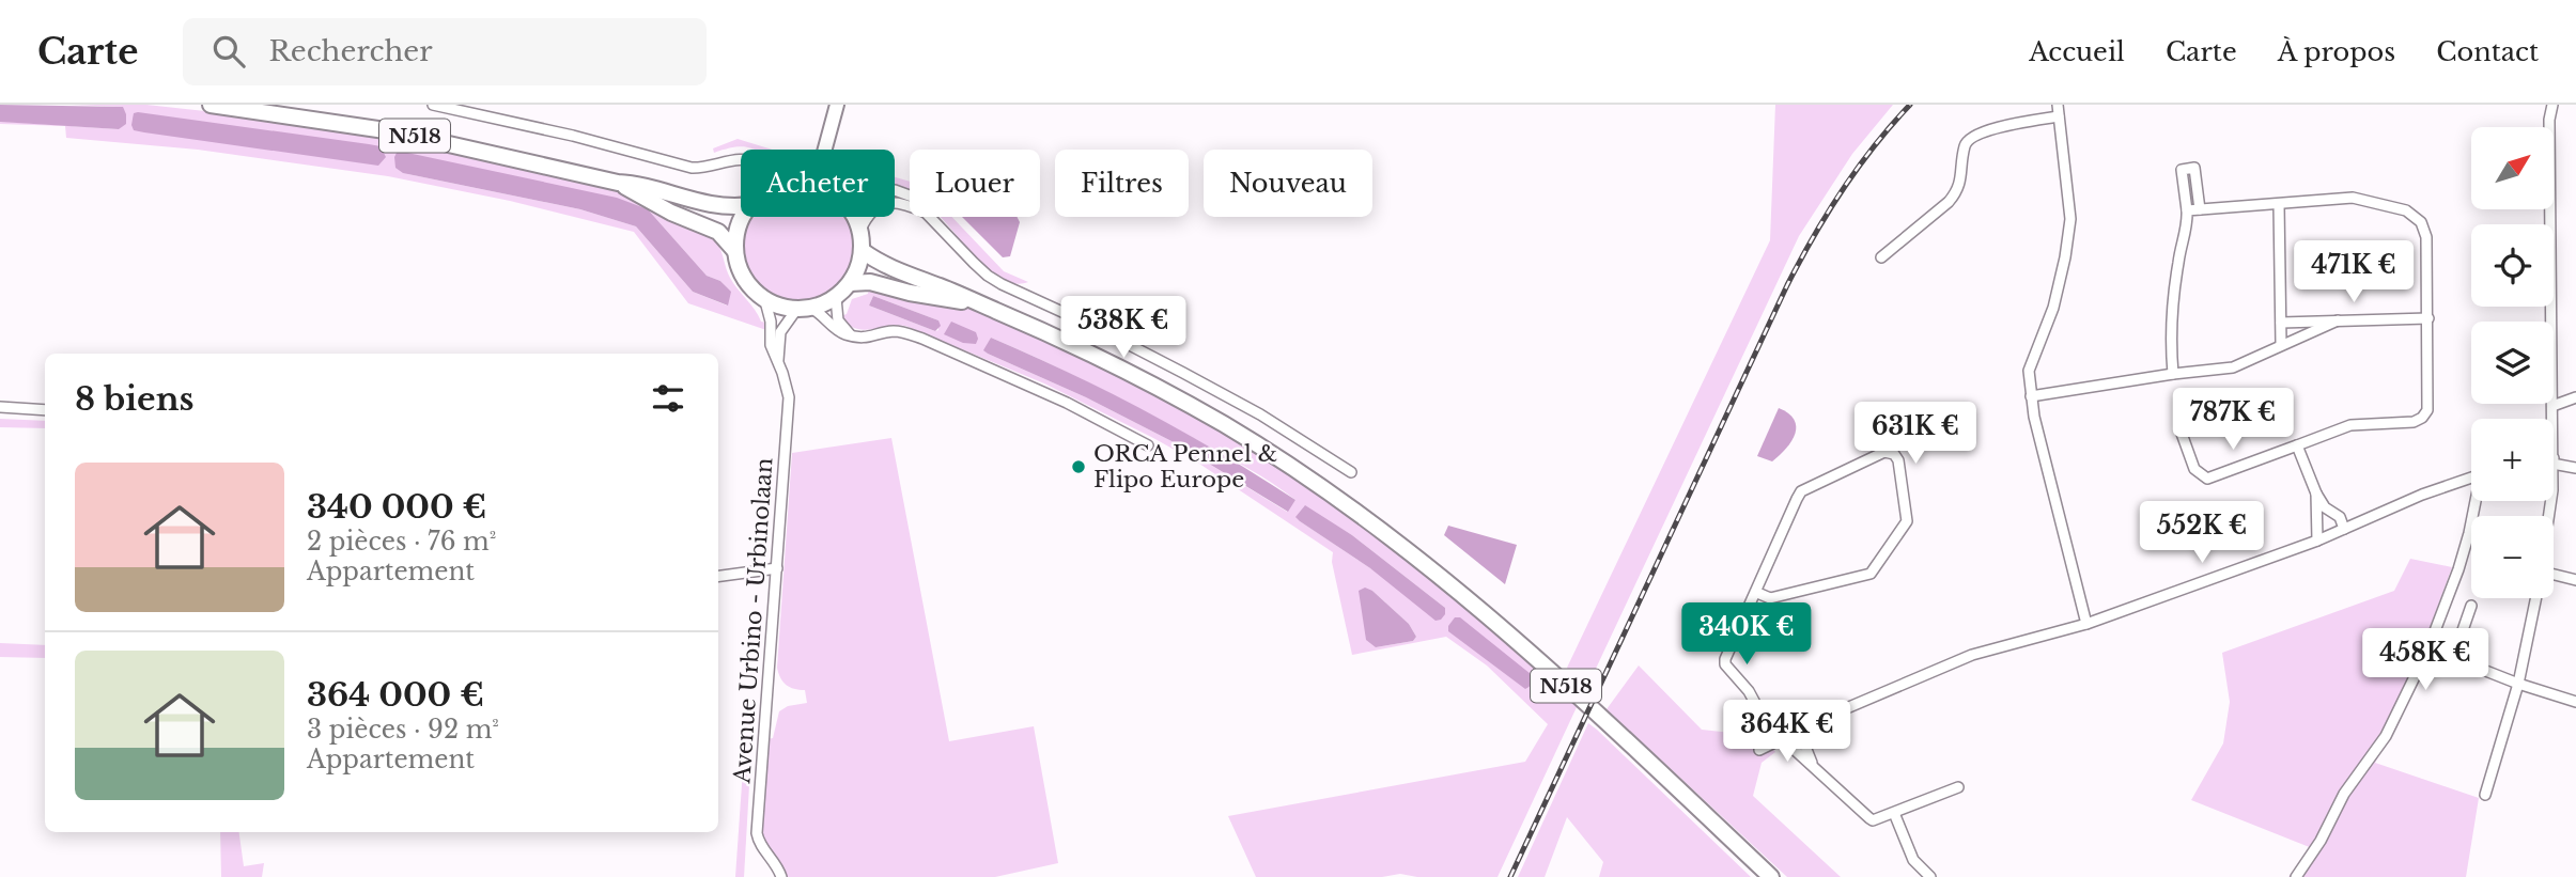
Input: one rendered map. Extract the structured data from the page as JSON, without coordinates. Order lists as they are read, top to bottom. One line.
{"streets":{"highway":["N518"],"street":["Avenue Urbino - Urbinolaan"]},"crossings":[["N518","Avenue Urbino - Urbinolaan"]],"places":["ORCA Pennel & Flipo Europe"],"north":"top right","page":{"header":"Carte","search":"Rechercher","nav":["Accueil","Carte","À propos","Contact"],"map_buttons":["+","−"],"chip":["Acheter","Louer","Filtres","Nouveau"],"price":["471K €","538K €","787K €","631K €","552K €","340K €","458K €","364K €"],"heading":"8 biens","list":[{"name":"340 000 €","note":"2 pièces · 76 m² · Appartement"},{"name":"364 000 €","note":"3 pièces · 92 m² · Appartement"}]}}
